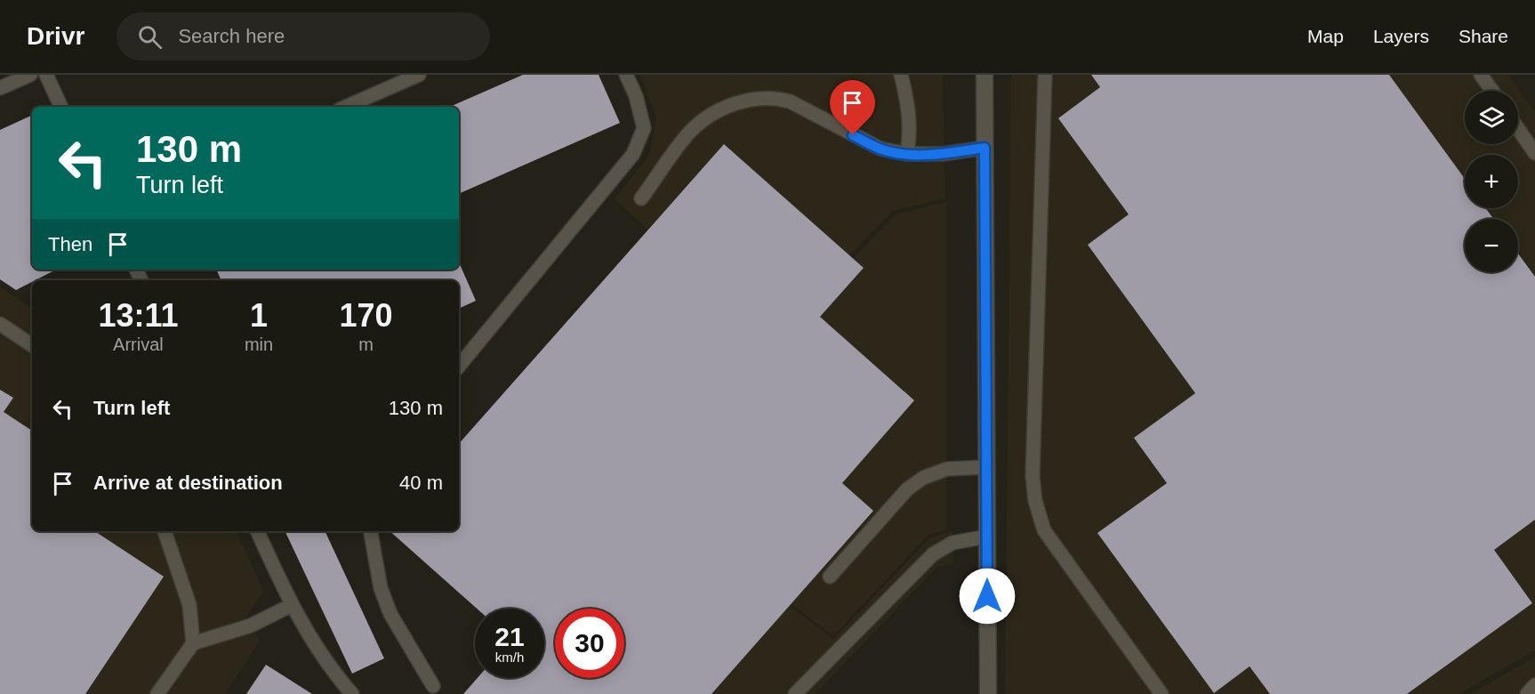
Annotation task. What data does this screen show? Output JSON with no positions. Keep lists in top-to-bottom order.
{
  "page": {
    "header": "Drivr",
    "search": "Search here",
    "nav": ["Map", "Layers", "Share"],
    "map_buttons": ["+", "−"],
    "turn": ["130 m", "Turn left"],
    "then": "Then",
    "eta": [
      "13:11",
      "Arrival",
      "1",
      "min",
      "170",
      "m"
    ],
    "list": [
      {
        "name": "Turn left",
        "value": "130 m"
      },
      {
        "name": "Arrive at destination",
        "value": "40 m"
      }
    ],
    "speed": "21 km/h",
    "limit": "30"
  }
}
